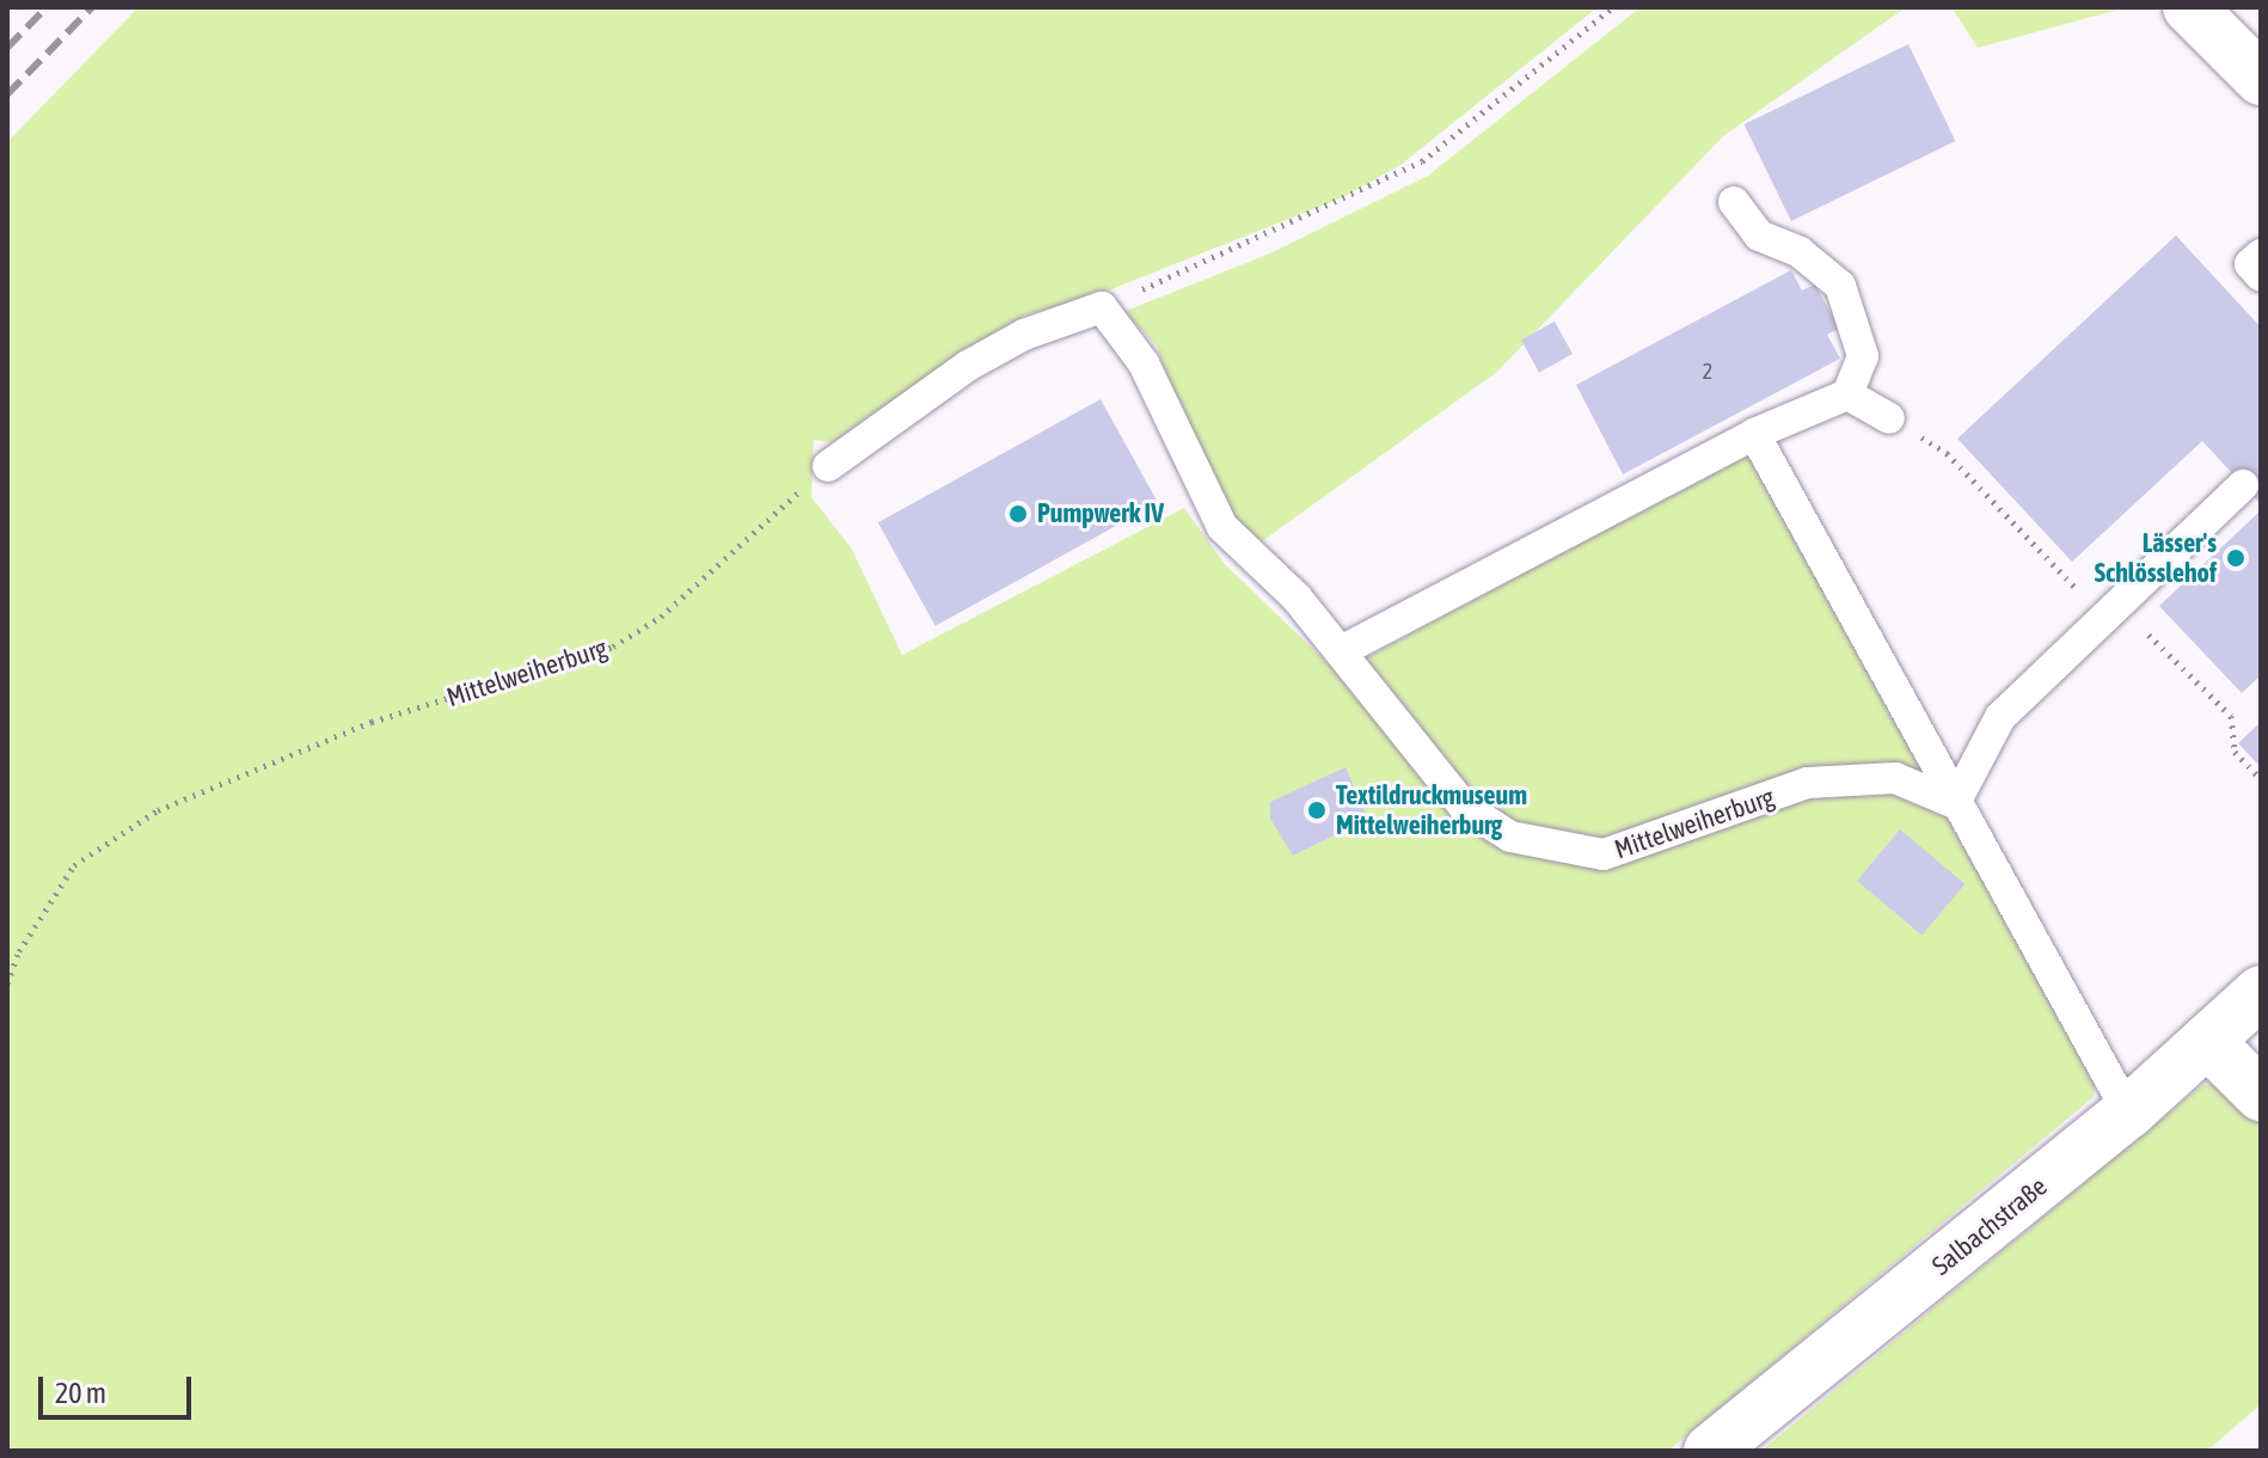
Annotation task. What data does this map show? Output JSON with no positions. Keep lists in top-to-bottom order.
{
  "streets": {
    "street": ["Salbachstraße"],
    "lane": ["Mittelweiherburg"]
  },
  "places": ["Pumpwerk IV", "Lässer's Schlösslehof", "Textildruckmuseum Mittelweiherburg"],
  "house_numbers": ["2"],
  "scale_bar": "20 m"
}
